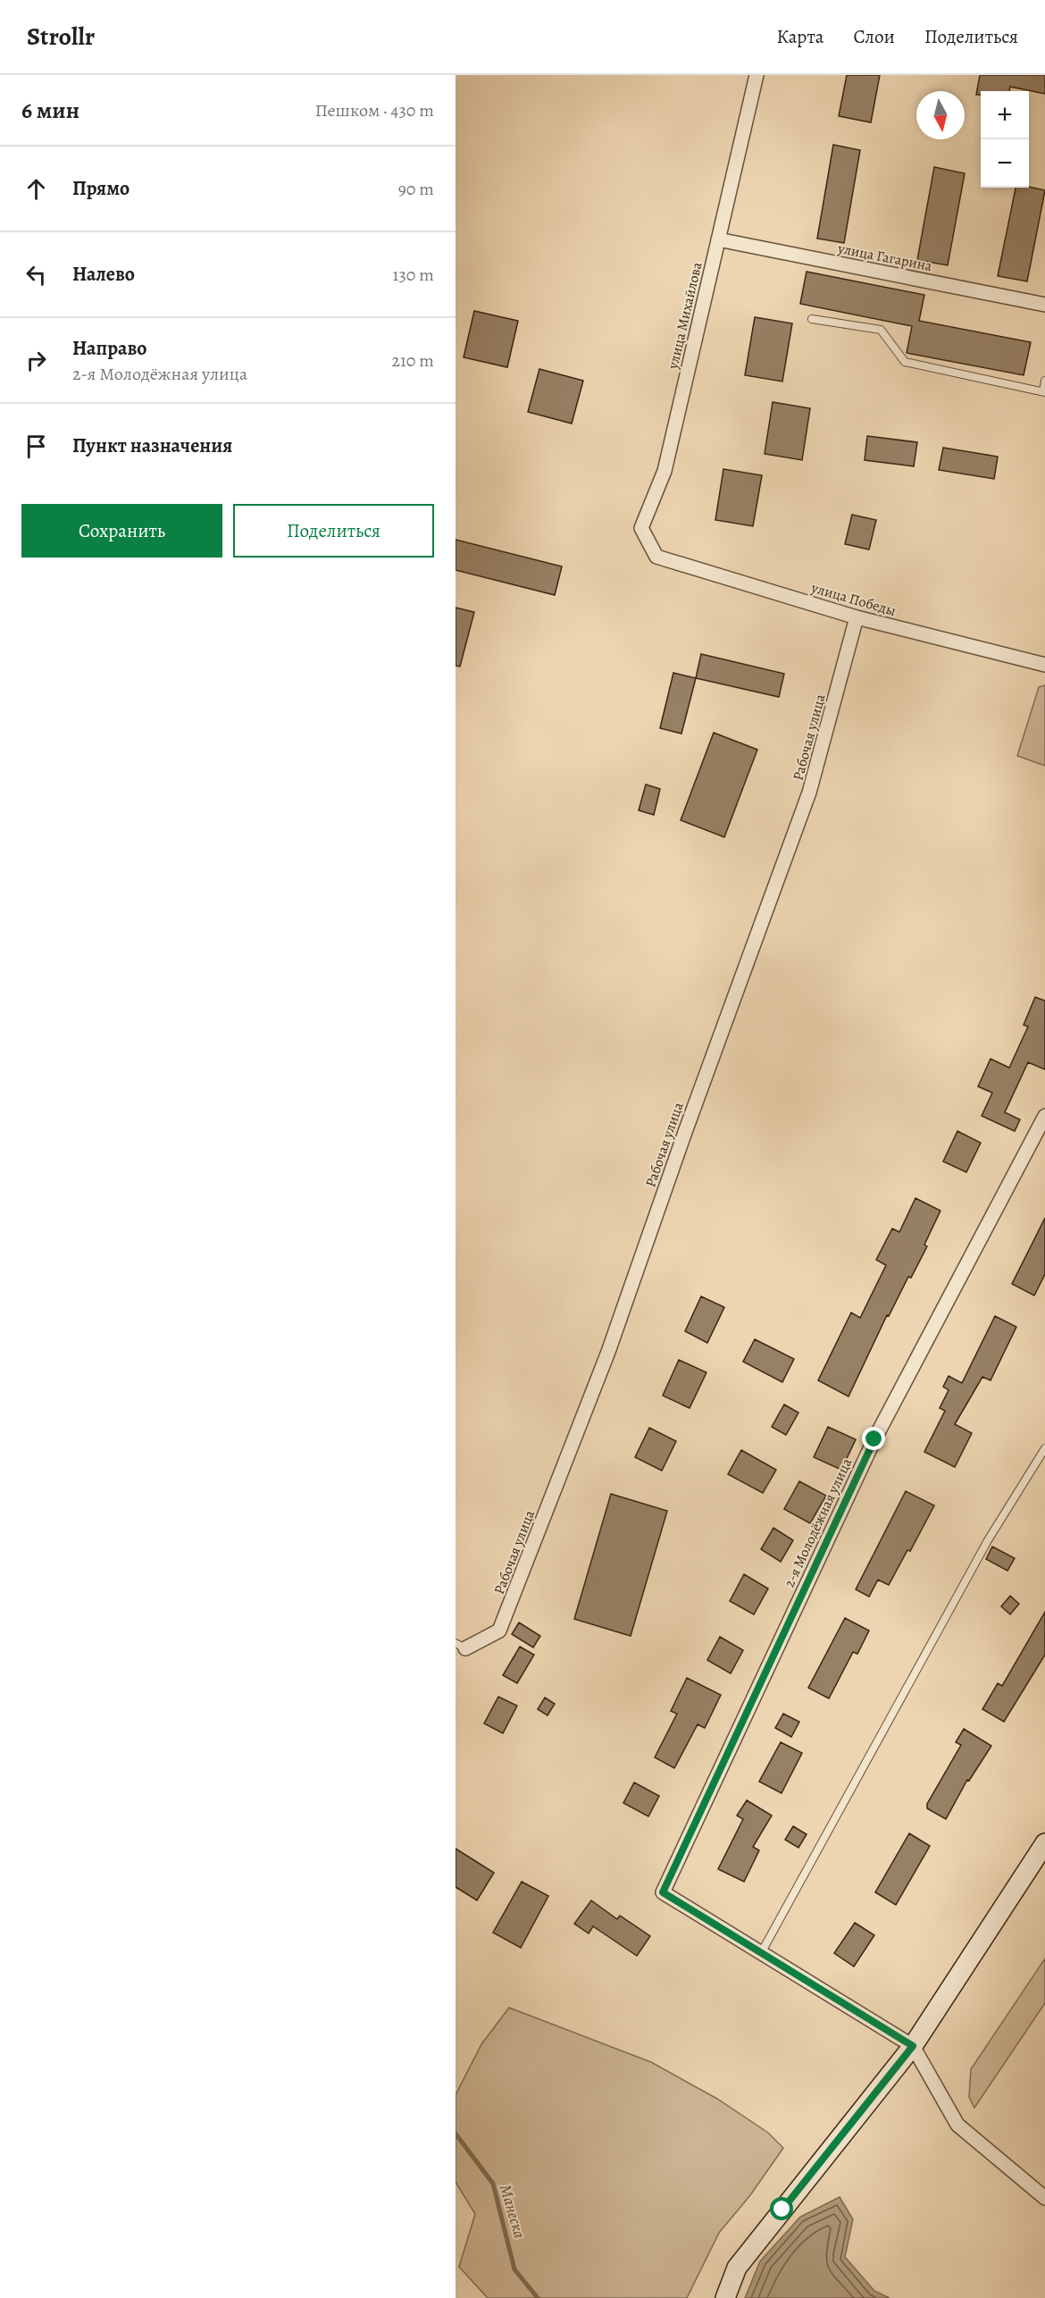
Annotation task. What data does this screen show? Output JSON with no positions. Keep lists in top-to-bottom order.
{
  "streets": {
    "street": [
      "улица Гагарина",
      "улица Михайлова",
      "улица Победы",
      "Рабочая улица",
      "2-я Молодёжная улица"
    ]
  },
  "crossings": [
    ["улица Гагарина", "улица Михайлова"],
    ["улица Михайлова", "улица Победы"],
    ["улица Победы", "Рабочая улица"]
  ],
  "water": ["Манеска"],
  "north": "bottom",
  "page": {
    "header": "Strollr",
    "nav": ["Карта", "Слои", "Поделиться"],
    "heading": ["6 мин", "Пешком · 430 m"],
    "map_buttons": ["+", "−"],
    "list": [
      ["Прямо", "90 m"],
      ["Налево", "130 m"],
      ["Направо", "2-я Молодёжная улица", "210 m"],
      "Пункт назначения"
    ],
    "buttons": ["Сохранить", "Поделиться"]
  }
}
